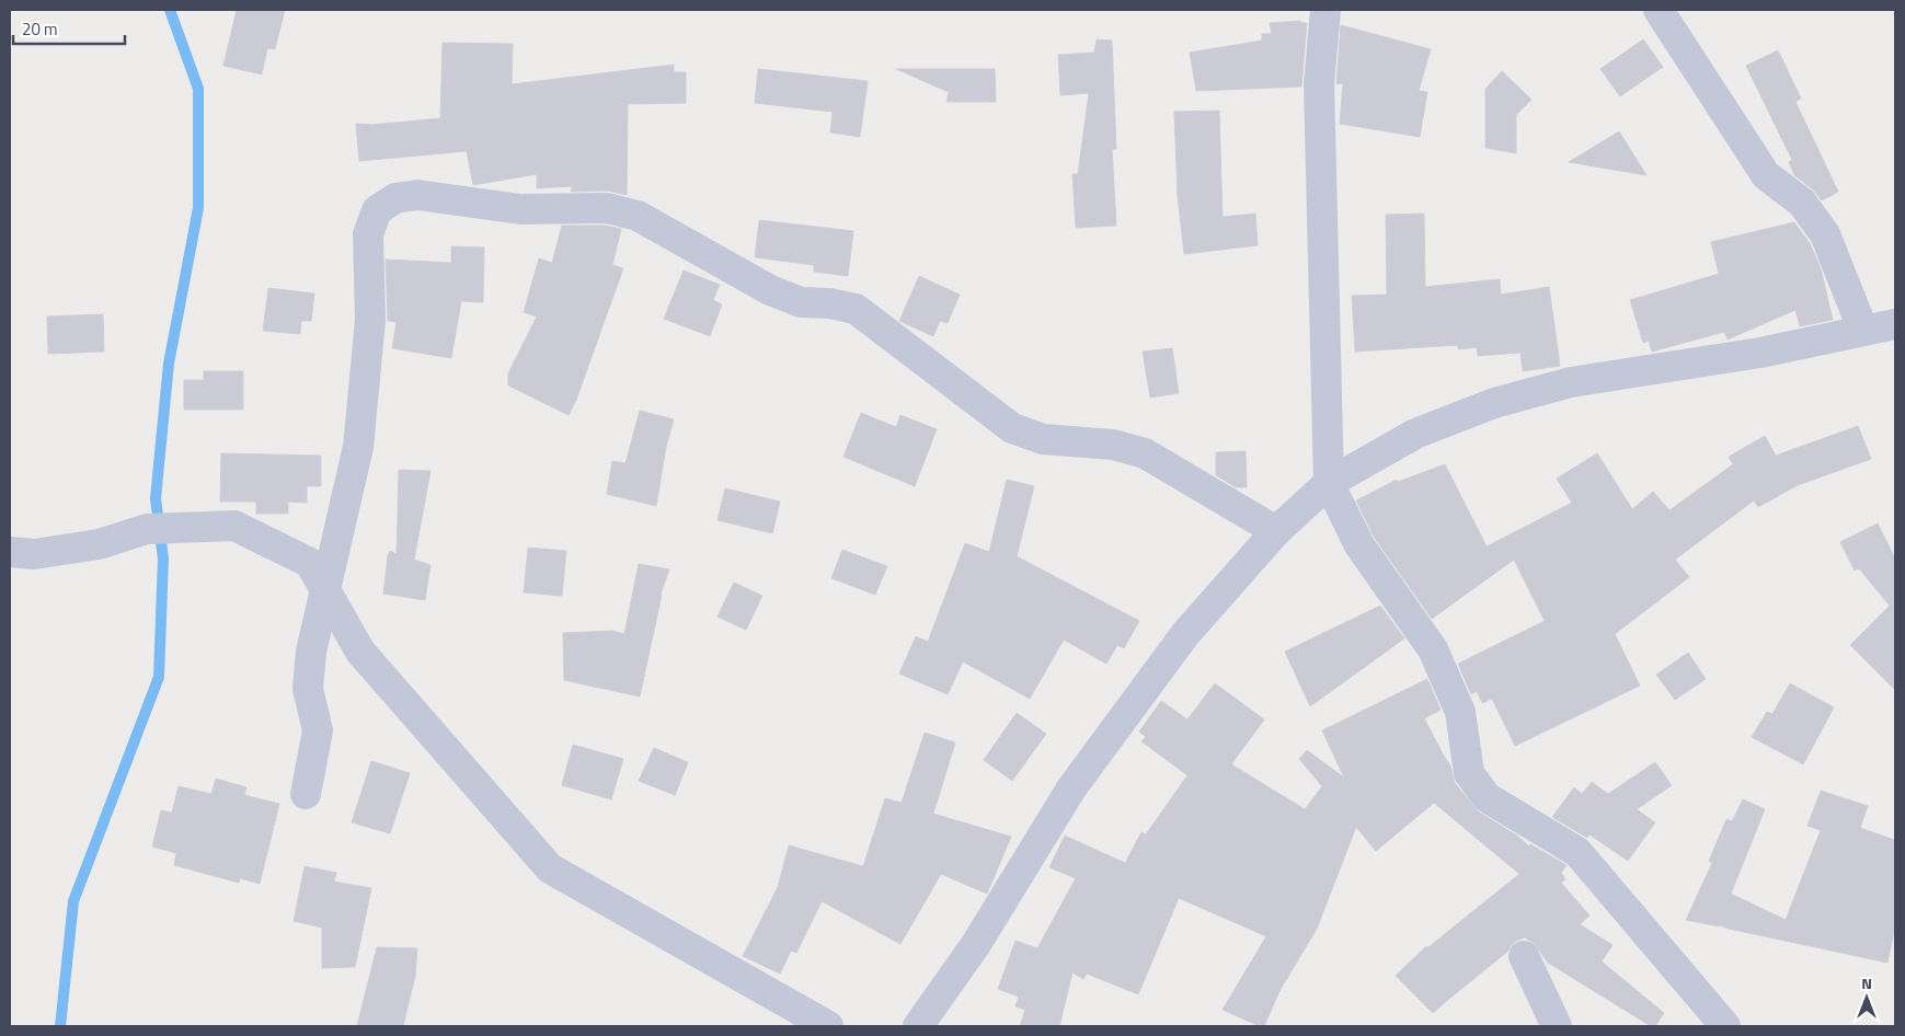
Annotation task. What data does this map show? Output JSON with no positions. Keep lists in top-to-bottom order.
{
  "scale_bar": "20 m",
  "north": "top"
}
